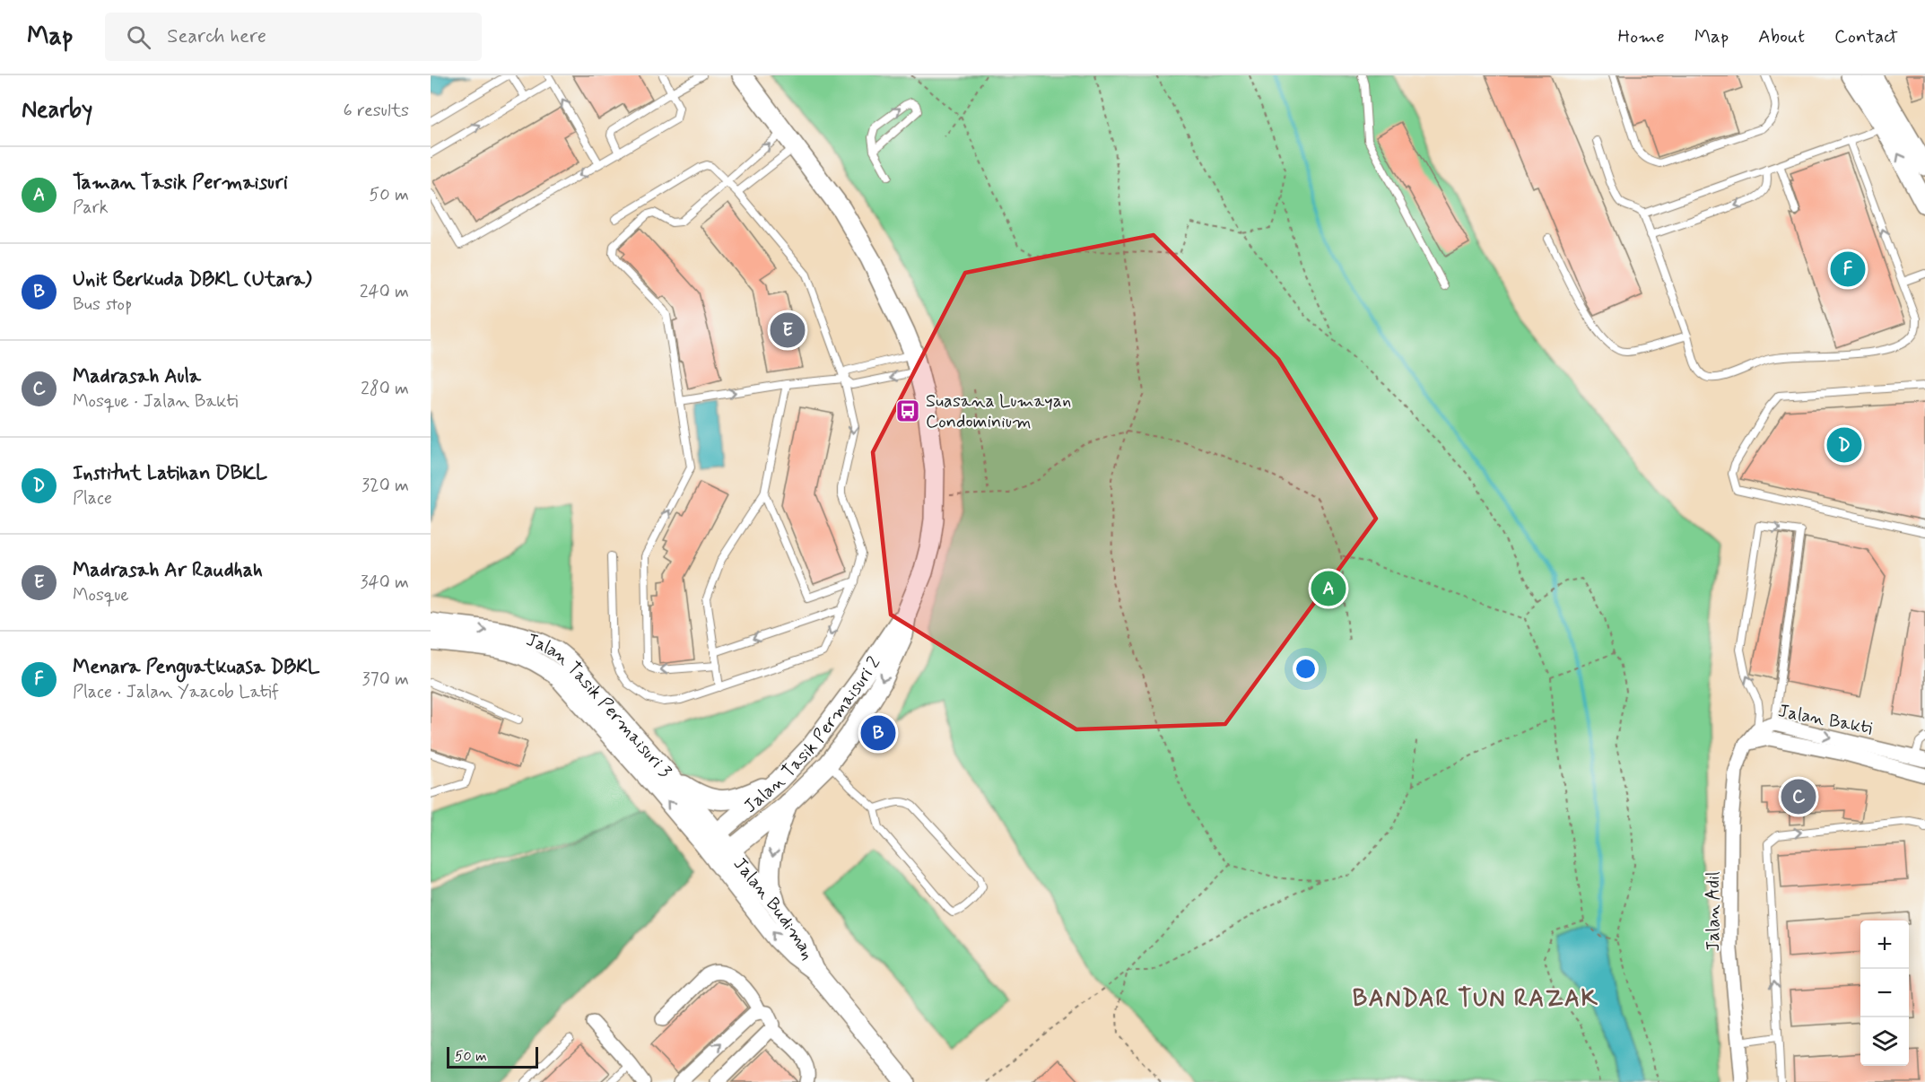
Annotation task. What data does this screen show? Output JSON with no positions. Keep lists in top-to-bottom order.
{
  "streets": {
    "street": [
      "Jalan Tasik Permaisuri 3",
      "Jalan Bakti",
      "Jalan Tasik Permaisuri 2",
      "Jalan Budiman",
      "Jalan Adil"
    ]
  },
  "crossings": [
    ["Jalan Tasik Permaisuri 3", "Jalan Tasik Permaisuri 2"],
    ["Jalan Tasik Permaisuri 3", "Jalan Budiman"],
    ["Jalan Bakti", "Jalan Adil"],
    ["Jalan Tasik Permaisuri 2", "Jalan Budiman"]
  ],
  "districts": ["BANDAR TUN RAZAK"],
  "places": {
    "bus stop": ["Suasana Lumayan Condominium"]
  },
  "scale_bar": "50 m",
  "page": {
    "header": "Map",
    "search": "Search here",
    "nav": [
      "Home",
      "Map",
      "About",
      "Contact"
    ],
    "heading": ["Nearby", "6 results"],
    "list": [
      {
        "mark": "A",
        "name": "Taman Tasik Permaisuri",
        "note": "Park",
        "value": "50 m"
      },
      {
        "mark": "B",
        "name": "Unit Berkuda DBKL (Utara)",
        "note": "Bus stop",
        "value": "240 m"
      },
      {
        "mark": "C",
        "name": "Madrasah Aula",
        "note": "Mosque · Jalan Bakti",
        "value": "280 m"
      },
      {
        "mark": "D",
        "name": "Institut Latihan DBKL",
        "note": "Place",
        "value": "320 m"
      },
      {
        "mark": "E",
        "name": "Madrasah Ar Raudhah",
        "note": "Mosque",
        "value": "340 m"
      },
      {
        "mark": "F",
        "name": "Menara Penguatkuasa DBKL",
        "note": "Place · Jalan Yaacob Latif",
        "value": "370 m"
      }
    ],
    "pins": [
      "F",
      "E",
      "D",
      "A",
      "B",
      "C"
    ],
    "map_buttons": ["+", "−"],
    "scale": "50 m"
  }
}
